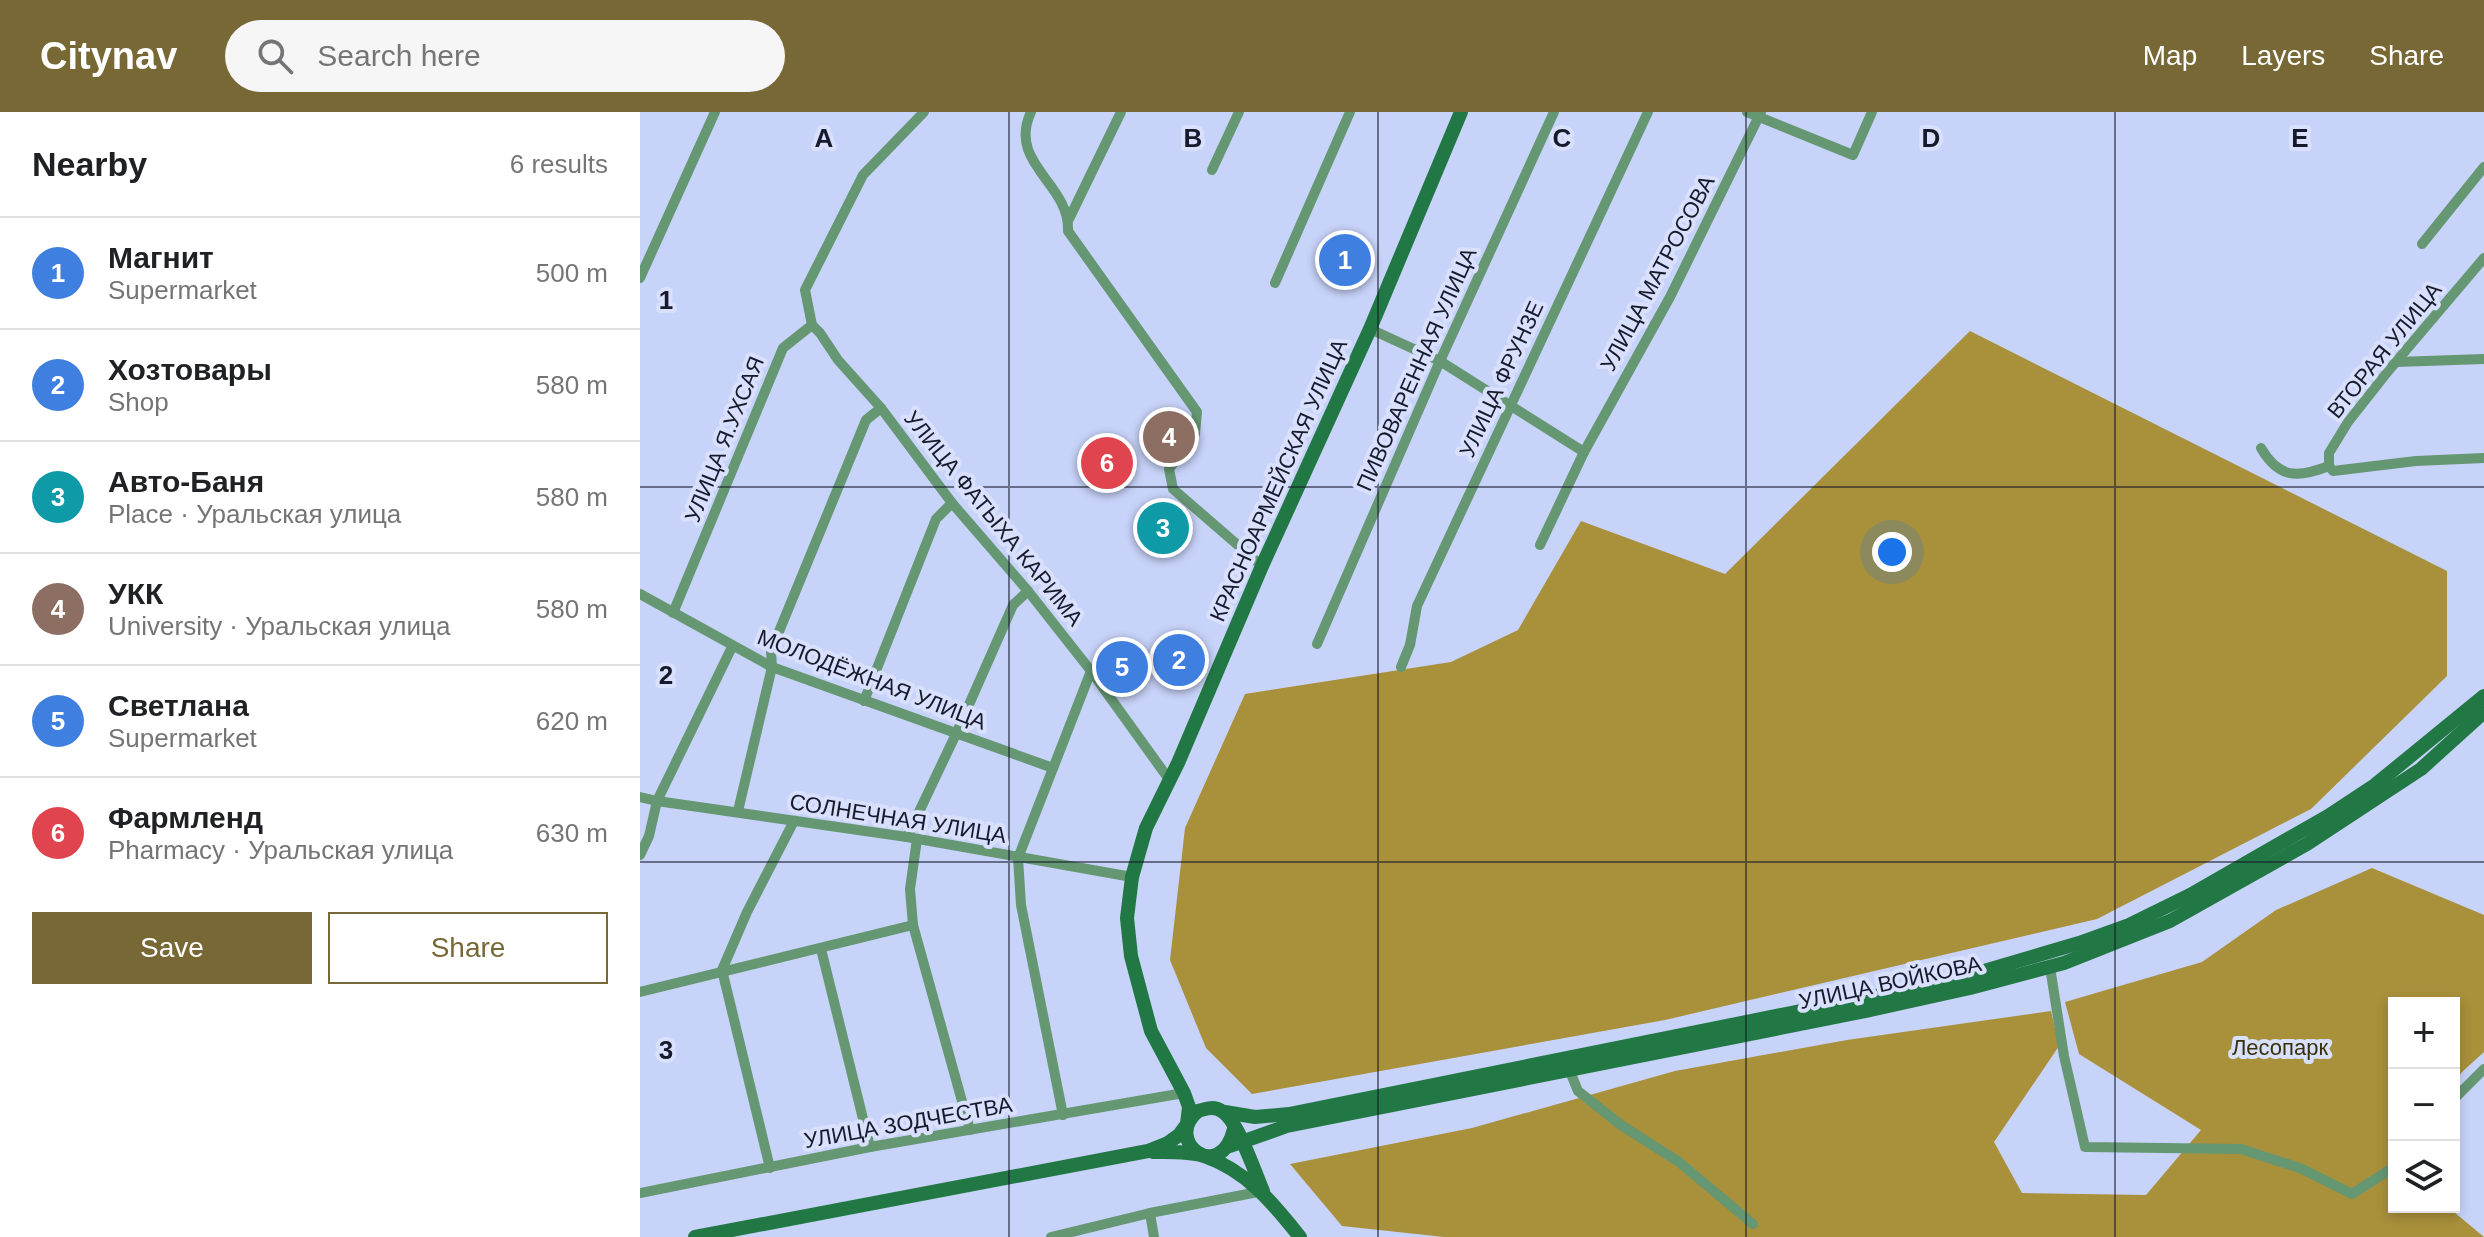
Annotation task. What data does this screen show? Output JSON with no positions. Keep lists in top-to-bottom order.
{
  "streets": {
    "main road": ["КРАСНОАРМЕЙСКАЯ УЛИЦА", "УЛИЦА ВОЙКОВА"],
    "street": [
      "УЛИЦА МАТРОСОВА",
      "ВТОРАЯ УЛИЦА",
      "ПИВОВАРЕННАЯ УЛИЦА",
      "УЛИЦА ФРУНЗЕ",
      "УЛИЦА Я.УХСАЯ",
      "УЛИЦА ФАТЫХА КАРИМА",
      "МОЛОДЁЖНАЯ УЛИЦА",
      "СОЛНЕЧНАЯ УЛИЦА",
      "УЛИЦА ЗОДЧЕСТВА"
    ]
  },
  "crossings": [
    ["УЛИЦА Я.УХСАЯ", "УЛИЦА ФАТЫХА КАРИМА"],
    ["УЛИЦА Я.УХСАЯ", "МОЛОДЁЖНАЯ УЛИЦА"],
    ["КРАСНОАРМЕЙСКАЯ УЛИЦА", "УЛИЦА ФАТЫХА КАРИМА"],
    ["КРАСНОАРМЕЙСКАЯ УЛИЦА", "СОЛНЕЧНАЯ УЛИЦА"],
    ["КРАСНОАРМЕЙСКАЯ УЛИЦА", "УЛИЦА ВОЙКОВА"],
    ["КРАСНОАРМЕЙСКАЯ УЛИЦА", "УЛИЦА ЗОДЧЕСТВА"],
    ["УЛИЦА ВОЙКОВА", "УЛИЦА ЗОДЧЕСТВА"]
  ],
  "parks": ["Лесопарк"],
  "page": {
    "header": "Citynav",
    "search": "Search here",
    "nav": ["Map", "Layers", "Share"],
    "heading": ["Nearby", "6 results"],
    "list": [
      {
        "mark": "1",
        "name": "Магнит",
        "note": "Supermarket",
        "value": "500 m"
      },
      {
        "mark": "2",
        "name": "Хозтовары",
        "note": "Shop",
        "value": "580 m"
      },
      {
        "mark": "3",
        "name": "Авто-Баня",
        "note": "Place · Уральская улица",
        "value": "580 m"
      },
      {
        "mark": "4",
        "name": "УКК",
        "note": "University · Уральская улица",
        "value": "580 m"
      },
      {
        "mark": "5",
        "name": "Светлана",
        "note": "Supermarket",
        "value": "620 m"
      },
      {
        "mark": "6",
        "name": "Фармленд",
        "note": "Pharmacy · Уральская улица",
        "value": "630 m"
      }
    ],
    "pins": [
      "1",
      "4",
      "6",
      "3",
      "2",
      "5"
    ],
    "buttons": ["Save", "Share"],
    "map_buttons": ["+", "−"]
  },
  "grid": {
    "columns": [
      "A",
      "B",
      "C",
      "D",
      "E"
    ],
    "rows": ["1", "2", "3"]
  }
}
